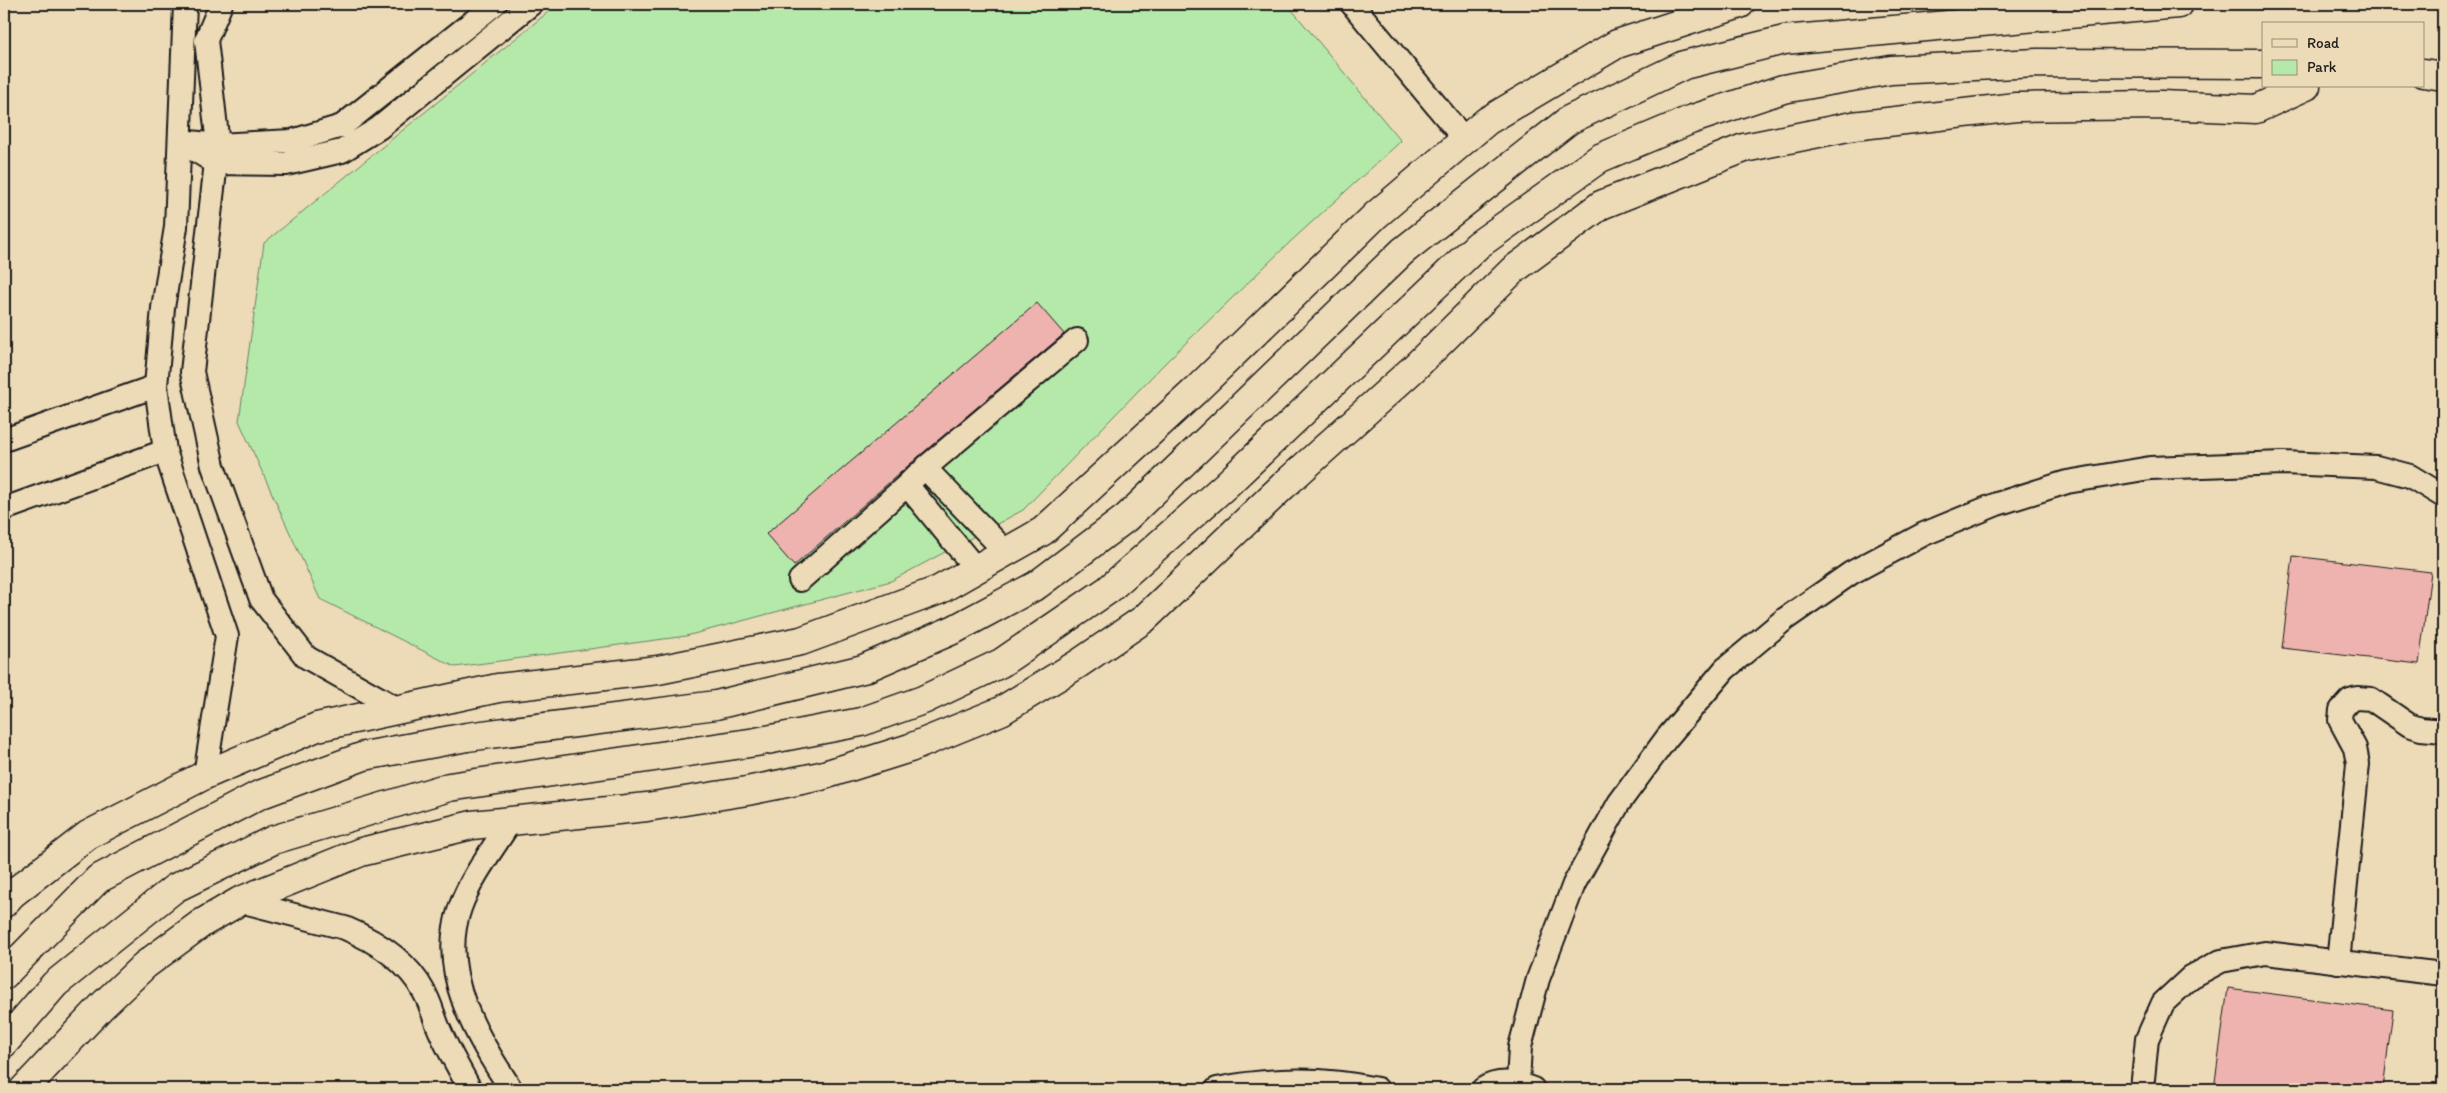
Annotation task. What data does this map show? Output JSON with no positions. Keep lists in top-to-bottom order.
{
  "legend": ["Road", "Park"]
}
